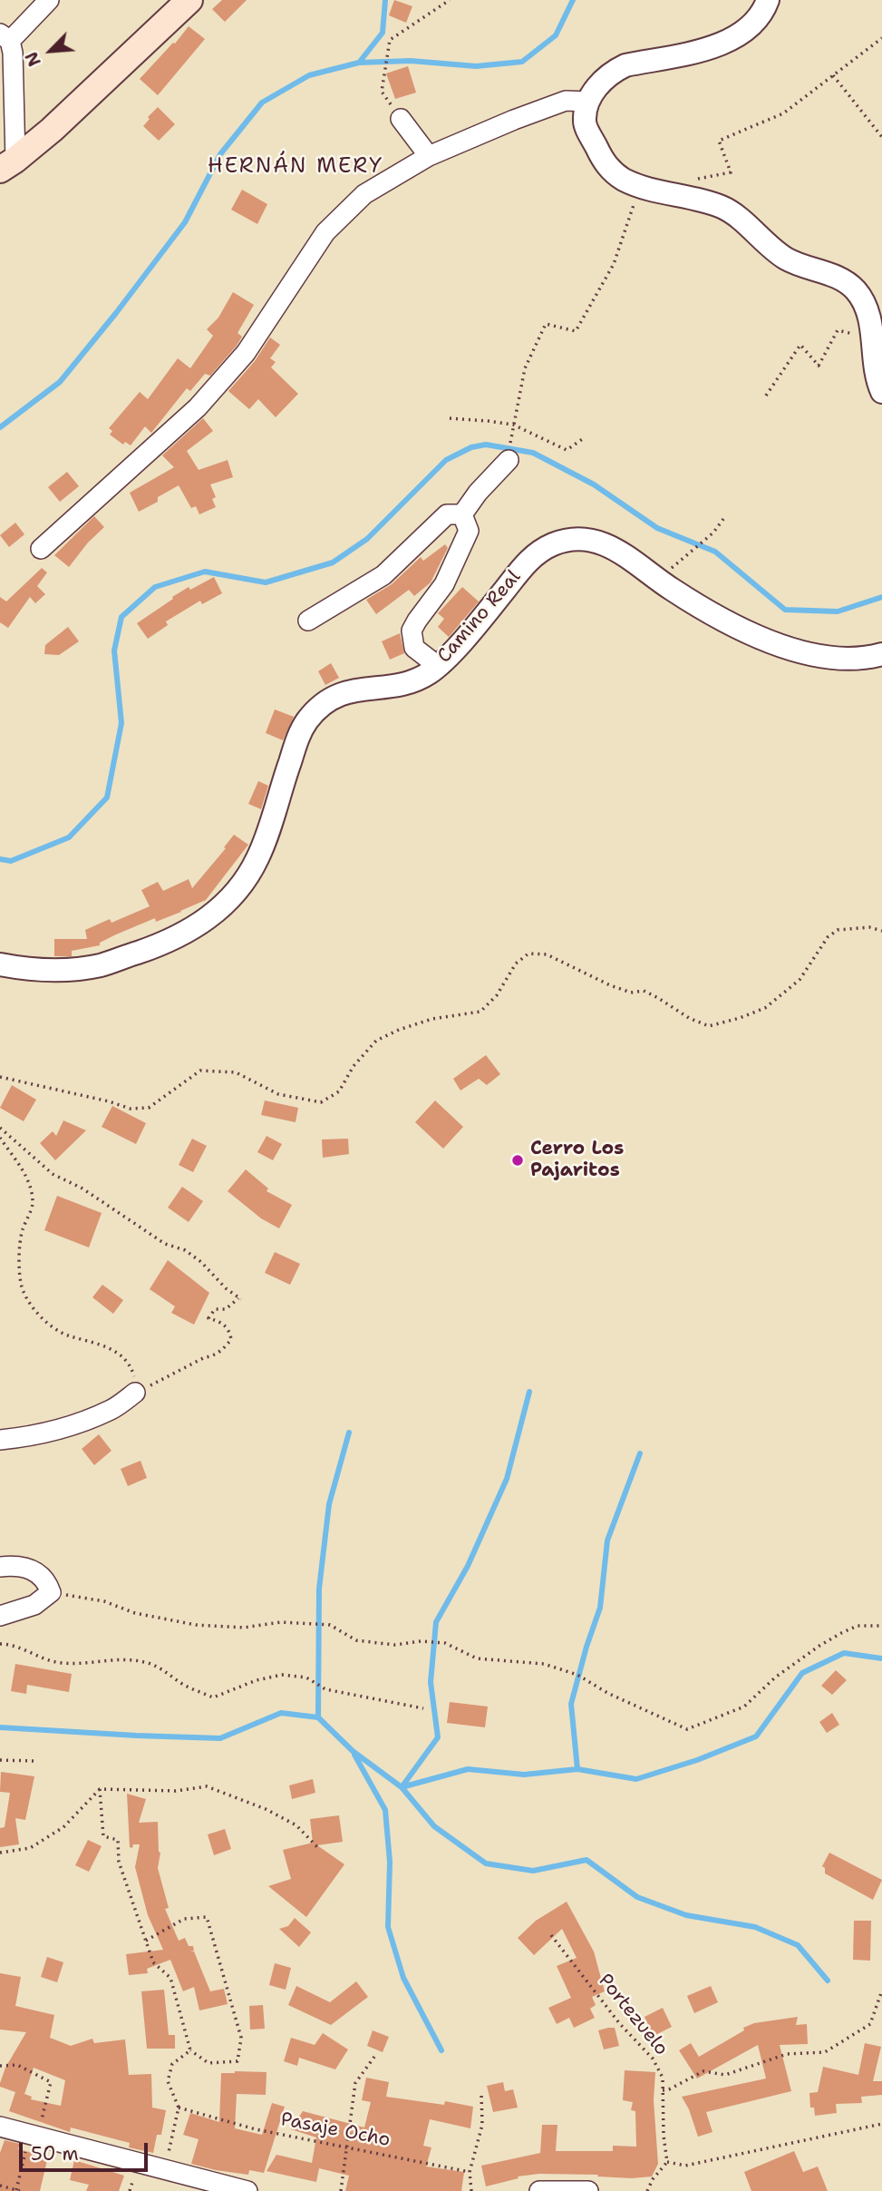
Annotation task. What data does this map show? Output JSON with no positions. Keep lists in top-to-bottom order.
{
  "streets": {
    "street": ["Camino Real"],
    "path": ["Portezuelo", "Pasaje Ocho"]
  },
  "districts": ["HERNÁN MERY"],
  "places": ["Cerro Los Pajaritos"],
  "scale_bar": "50 m",
  "north": "bottom left"
}
